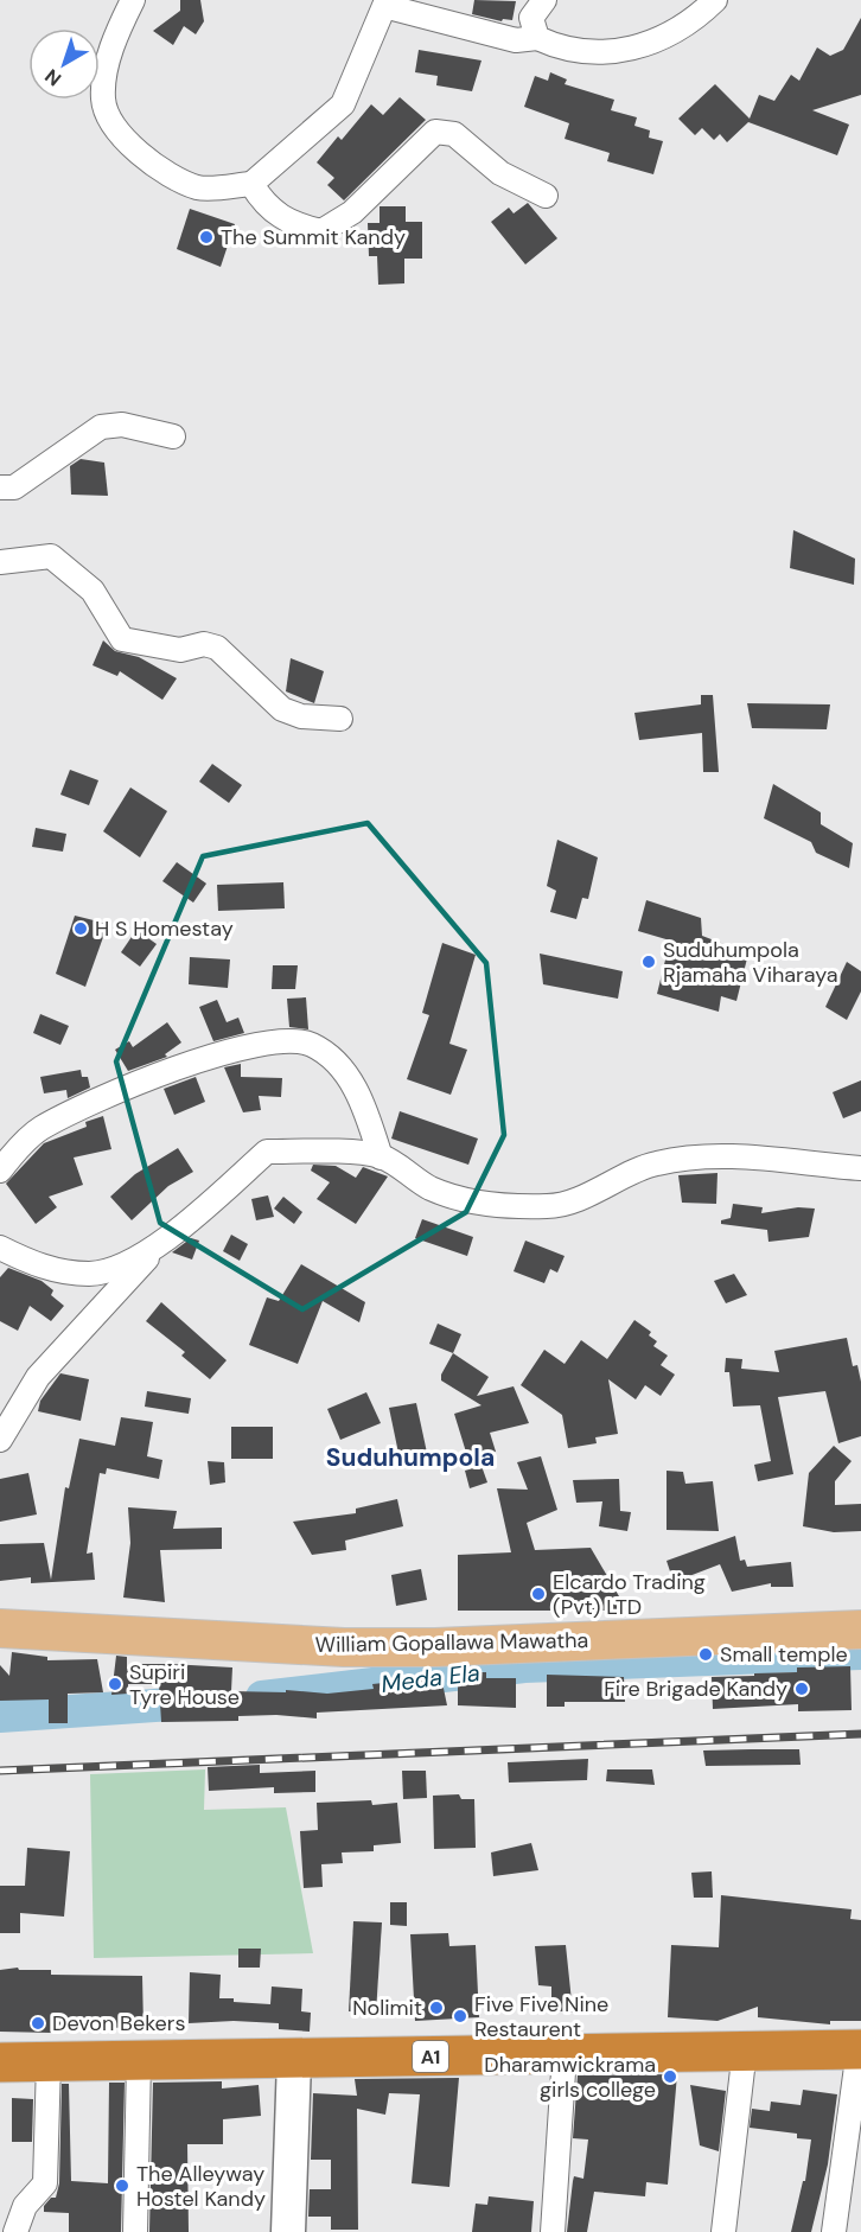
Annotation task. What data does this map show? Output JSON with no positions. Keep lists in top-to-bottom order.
{
  "streets": {
    "highway": ["A1"],
    "main road": ["William Gopallawa Mawatha"]
  },
  "districts": ["Suduhumpola"],
  "water": ["Meda Ela"],
  "places": [
    "The Summit Kandy",
    "H S Homestay",
    "Suduhumpola Rjamaha Viharaya",
    "Elcardo Trading (Pvt) LTD",
    "Small temple",
    "Supiri Tyre House",
    "Fire Brigade Kandy",
    "Nolimit",
    "Five Five Nine Restaurent",
    "Devon Bekers",
    "Dharamwickrama girls college",
    "The Alleyway Hostel Kandy"
  ],
  "north": "bottom left"
}
